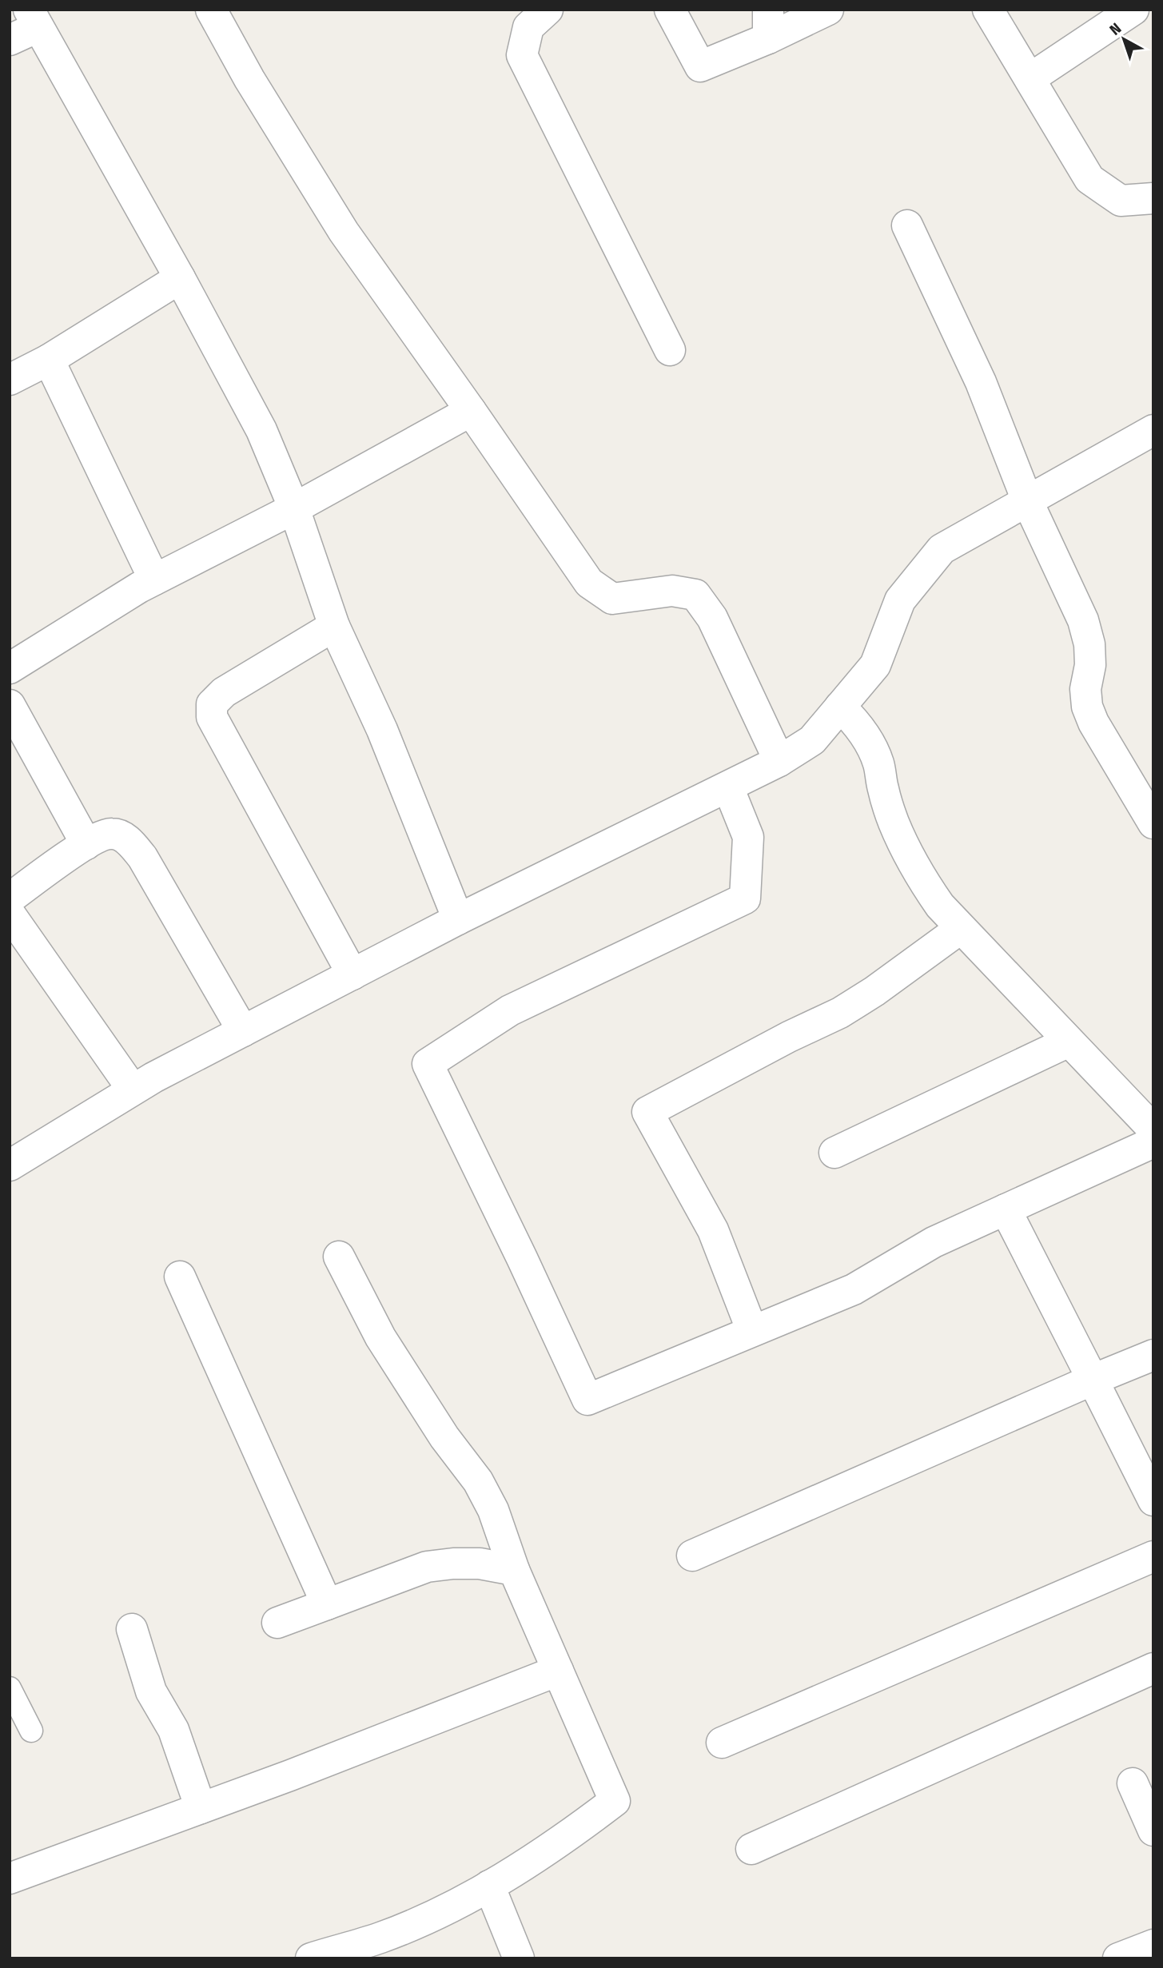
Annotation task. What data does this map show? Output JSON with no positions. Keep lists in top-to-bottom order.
{
  "north": "top left"
}
